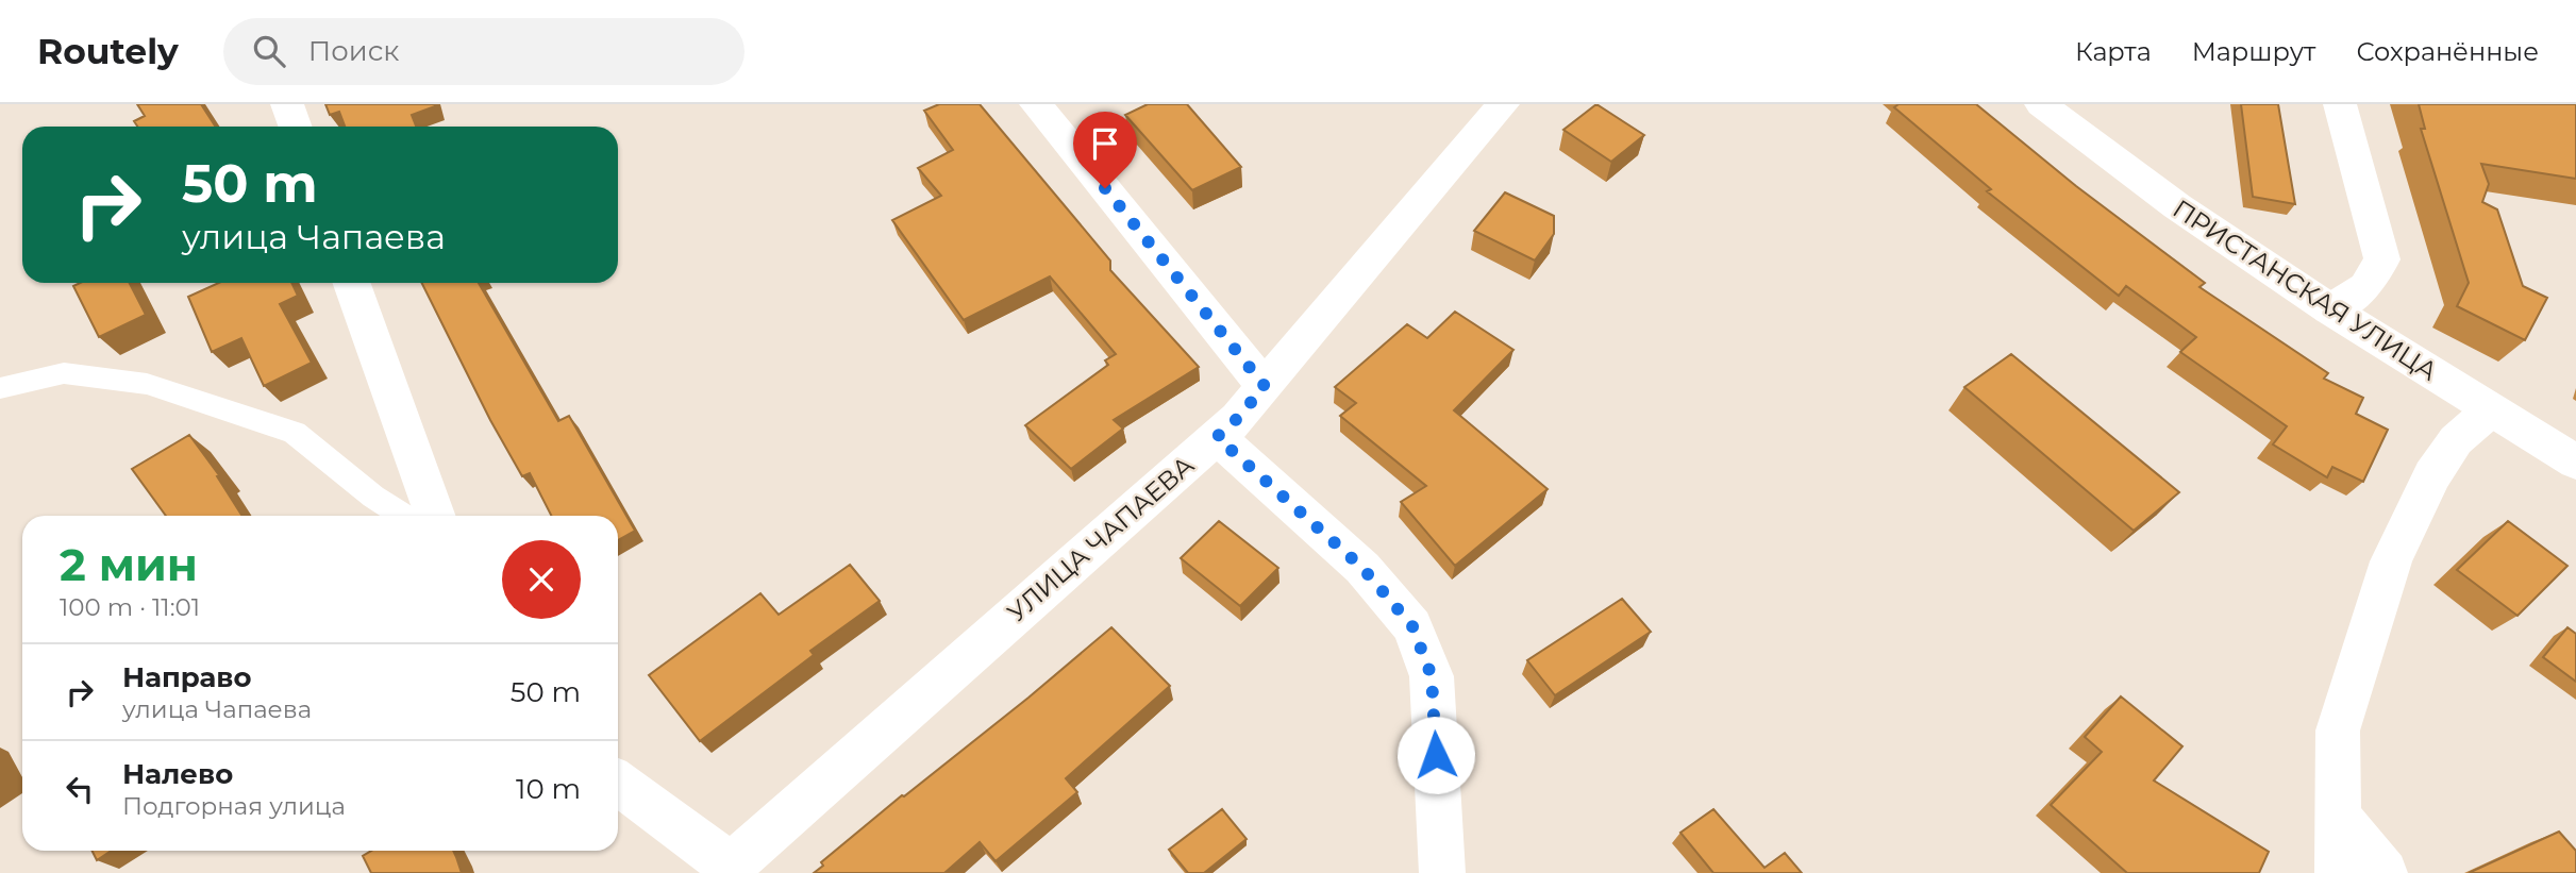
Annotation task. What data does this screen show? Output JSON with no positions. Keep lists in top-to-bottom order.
{
  "streets": {
    "street": ["ПРИСТАНСКАЯ УЛИЦА", "УЛИЦА ЧАПАЕВА"]
  },
  "page": {
    "header": "Routely",
    "search": "Поиск",
    "nav": ["Карта", "Маршрут", "Сохранённые"],
    "turn": ["50 m", "улица Чапаева"],
    "heading": ["2 мин", "100 m · 11:01"],
    "list": [
      {
        "name": "Направо",
        "note": "улица Чапаева",
        "value": "50 m"
      },
      {
        "name": "Налево",
        "note": "Подгорная улица",
        "value": "10 m"
      }
    ]
  }
}
